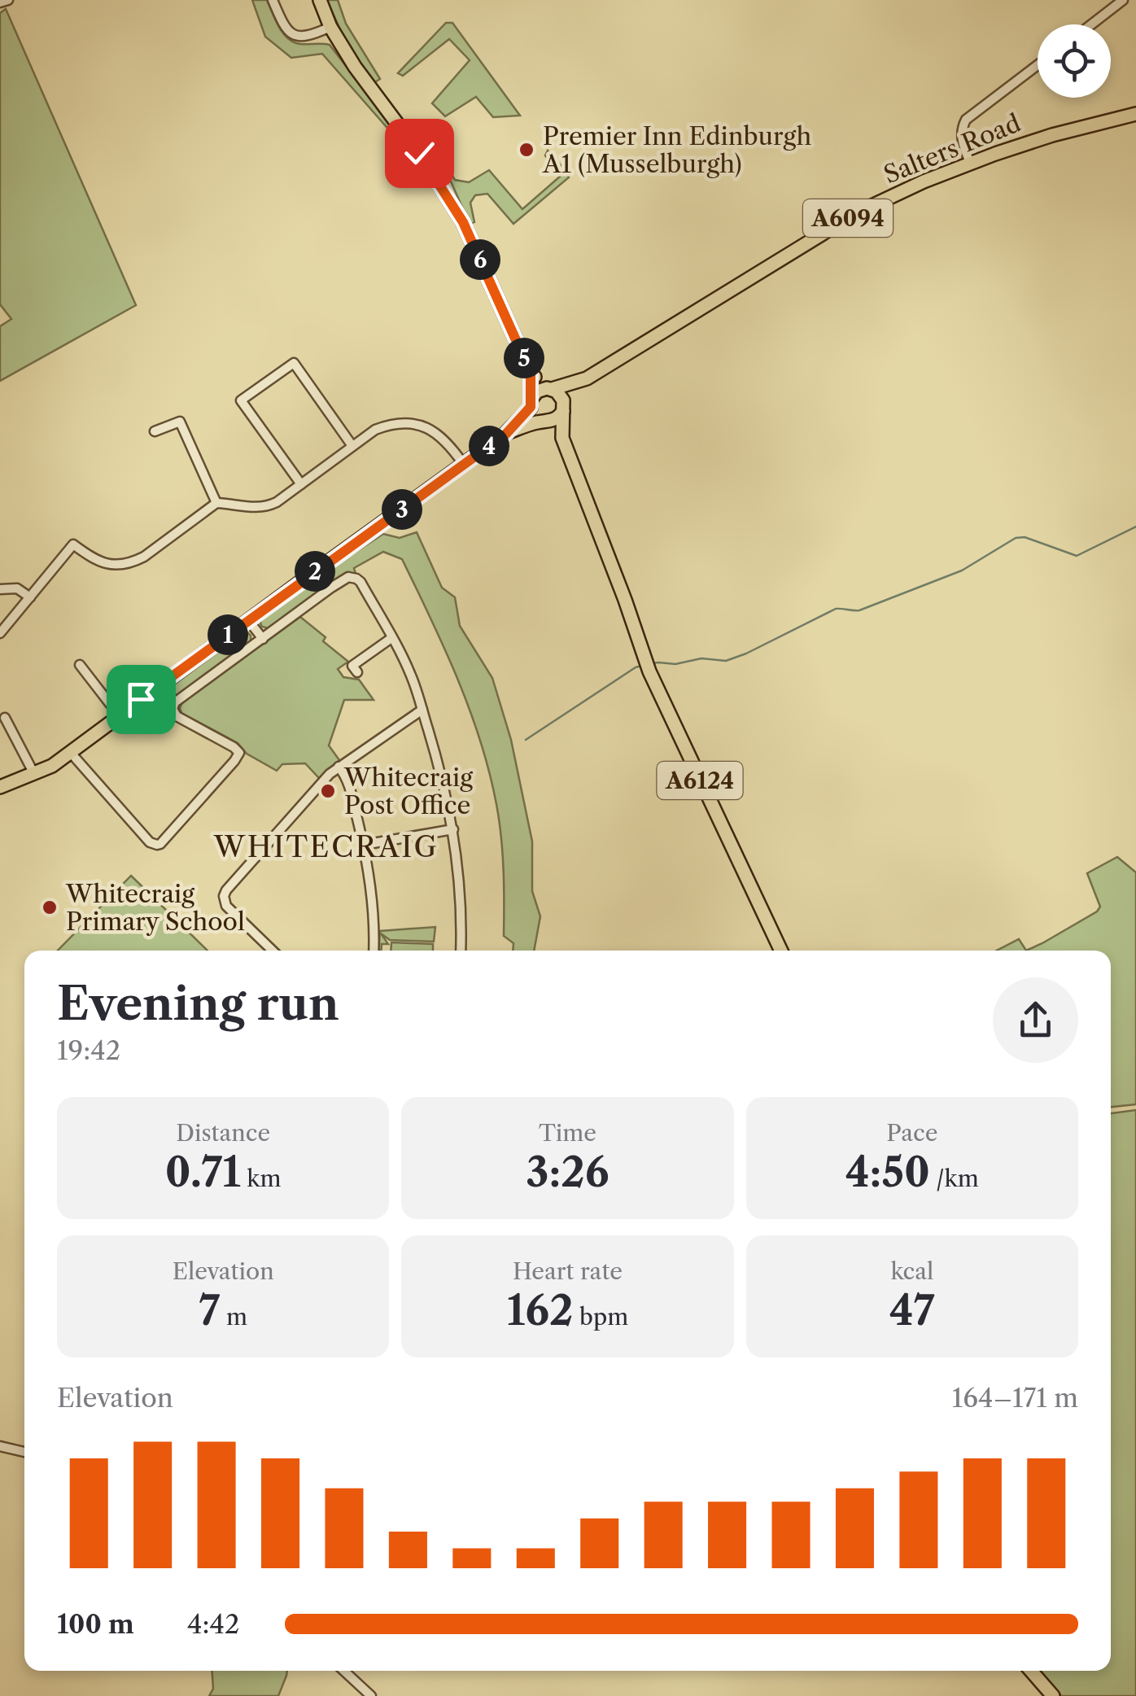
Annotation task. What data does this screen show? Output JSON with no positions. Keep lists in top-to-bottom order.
{
  "streets": {
    "main road": ["Salters Road", "A6094", "A6124"]
  },
  "crossings": [
    ["Salters Road", "A6124"]
  ],
  "districts": ["WHITECRAIG"],
  "places": ["Premier Inn Edinburgh A1 (Musselburgh)", "Whitecraig Post Office", "Whitecraig Primary School"],
  "page": {
    "pins": [
      "6",
      "5",
      "4",
      "3",
      "2",
      "1"
    ],
    "heading": ["Evening run", "19:42"],
    "stats": [
      ["Distance", "0.71 km"],
      ["Time", "3:26"],
      ["Pace", "4:50 /km"],
      ["Elevation", "7 m"],
      ["Heart rate", "162 bpm"],
      ["kcal", "47"]
    ],
    "chart": ["Elevation", "164–171 m"],
    "list": [
      {
        "name": "100 m",
        "note": "4:42"
      }
    ]
  }
}
